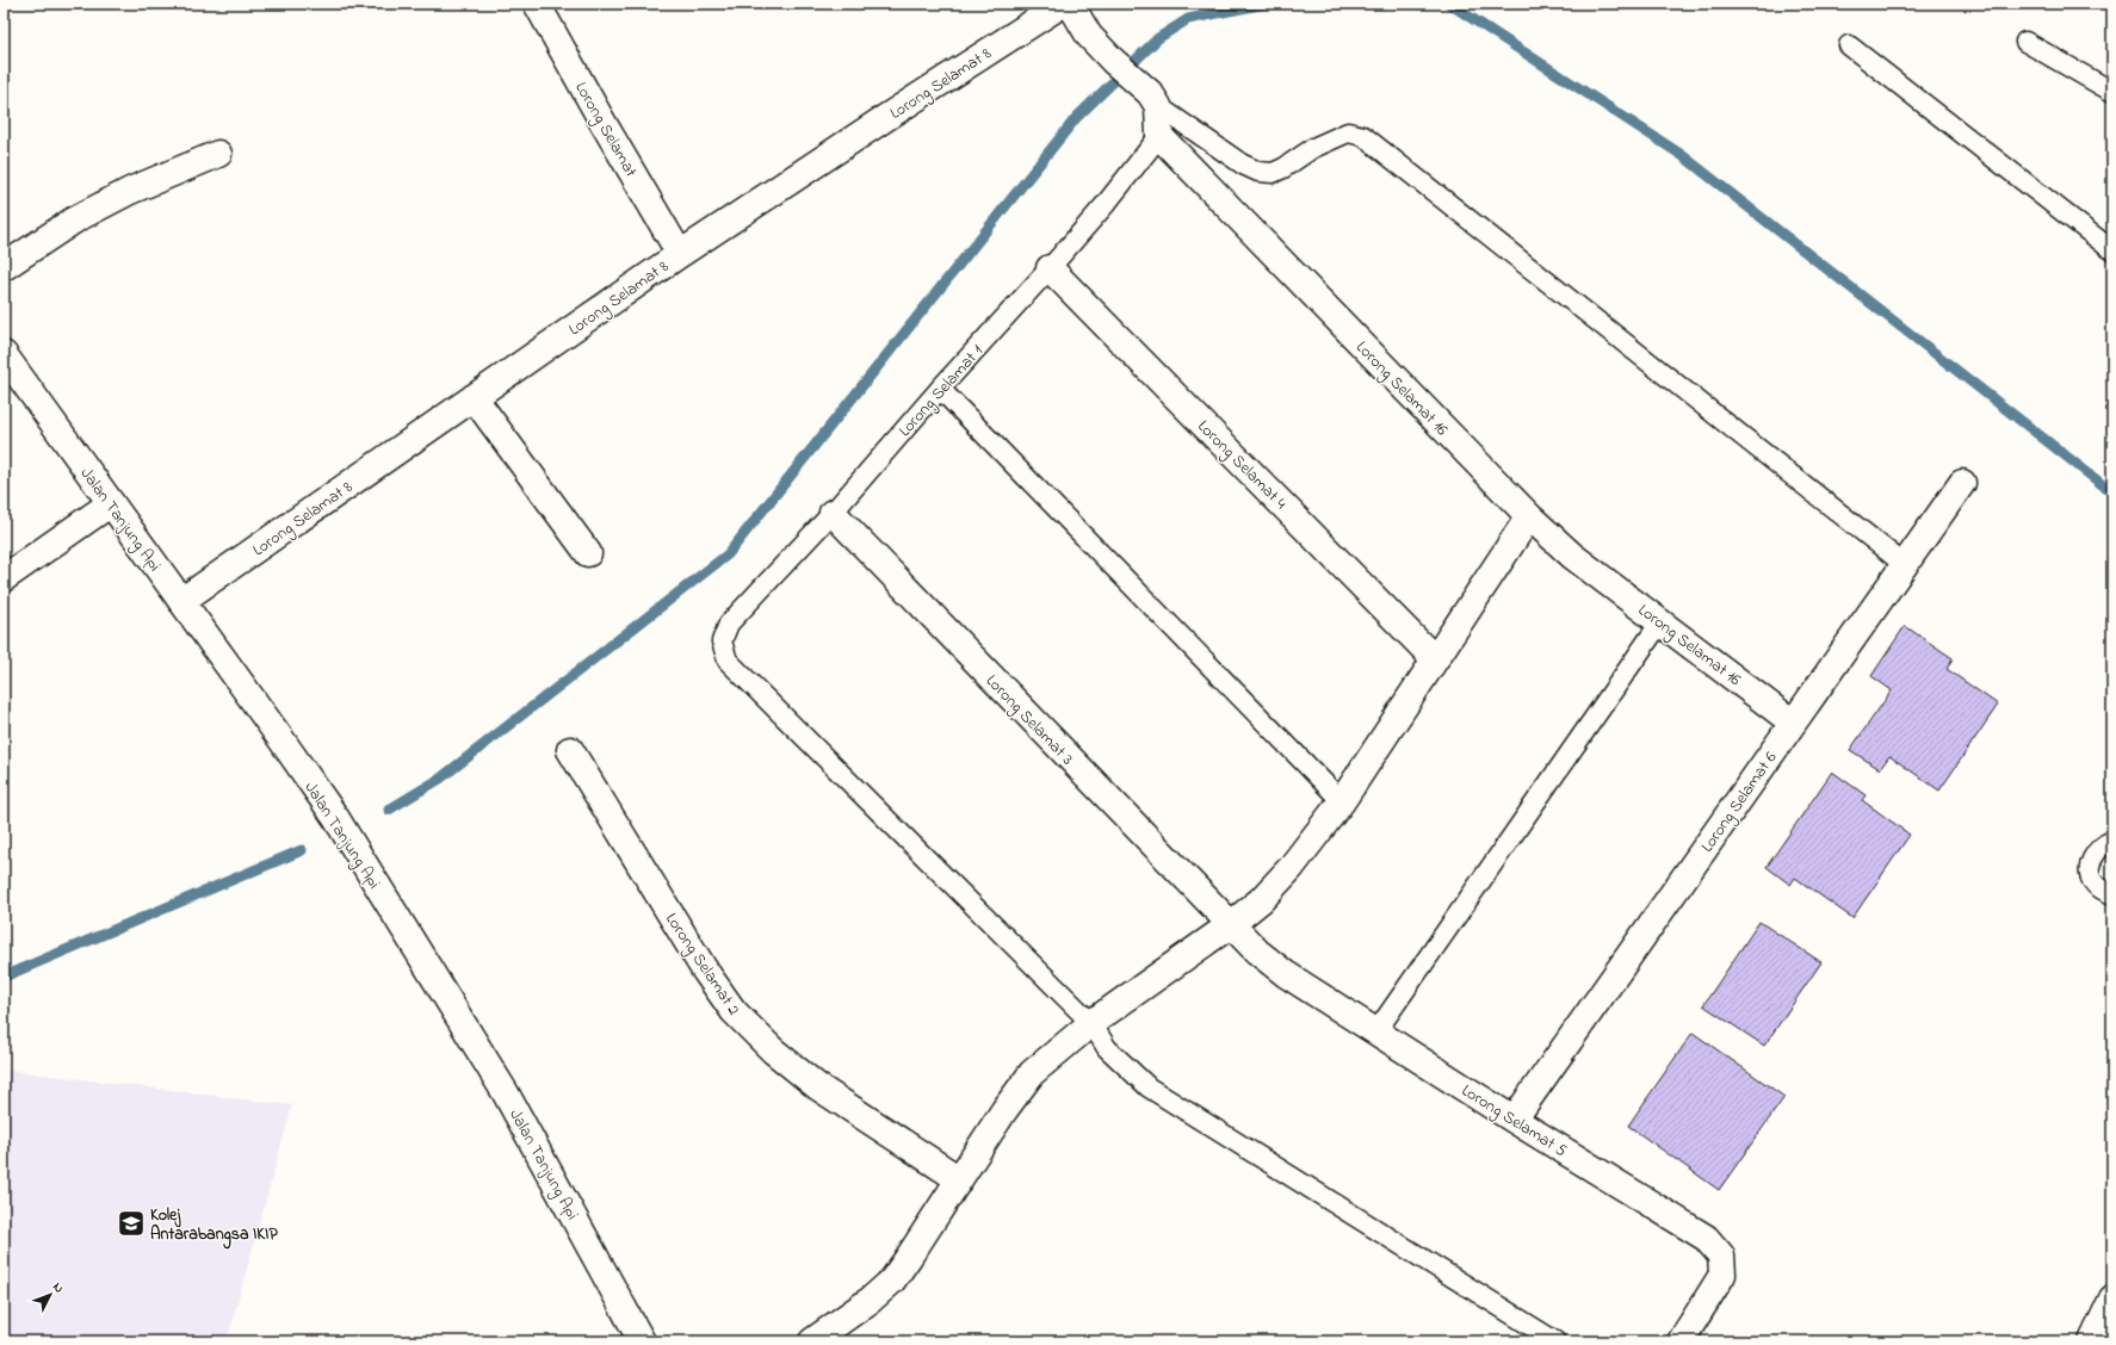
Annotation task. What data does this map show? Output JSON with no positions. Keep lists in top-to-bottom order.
{
  "streets": {
    "street": [
      "Lorong Selamat 8",
      "Lorong Selamat",
      "Lorong Selamat 16",
      "Lorong Selamat 4",
      "Jalan Tanjung Api",
      "Lorong Selamat 3",
      "Lorong Selamat 6",
      "Lorong Selamat 2",
      "Lorong Selamat 5"
    ],
    "lane": ["Lorong Selamat 1"]
  },
  "crossings": [
    ["Lorong Selamat 8", "Lorong Selamat"],
    ["Lorong Selamat 8", "Jalan Tanjung Api"],
    ["Lorong Selamat 16", "Lorong Selamat 1"],
    ["Lorong Selamat 16", "Lorong Selamat 6"],
    ["Lorong Selamat 1", "Lorong Selamat 4"],
    ["Lorong Selamat 1", "Lorong Selamat 3"],
    ["Lorong Selamat 3", "Lorong Selamat 5"],
    ["Lorong Selamat 6", "Lorong Selamat 5"]
  ],
  "places": {
    "school or university": ["Kolej Antarabangsa IKIP"]
  },
  "north": "top right"
}
